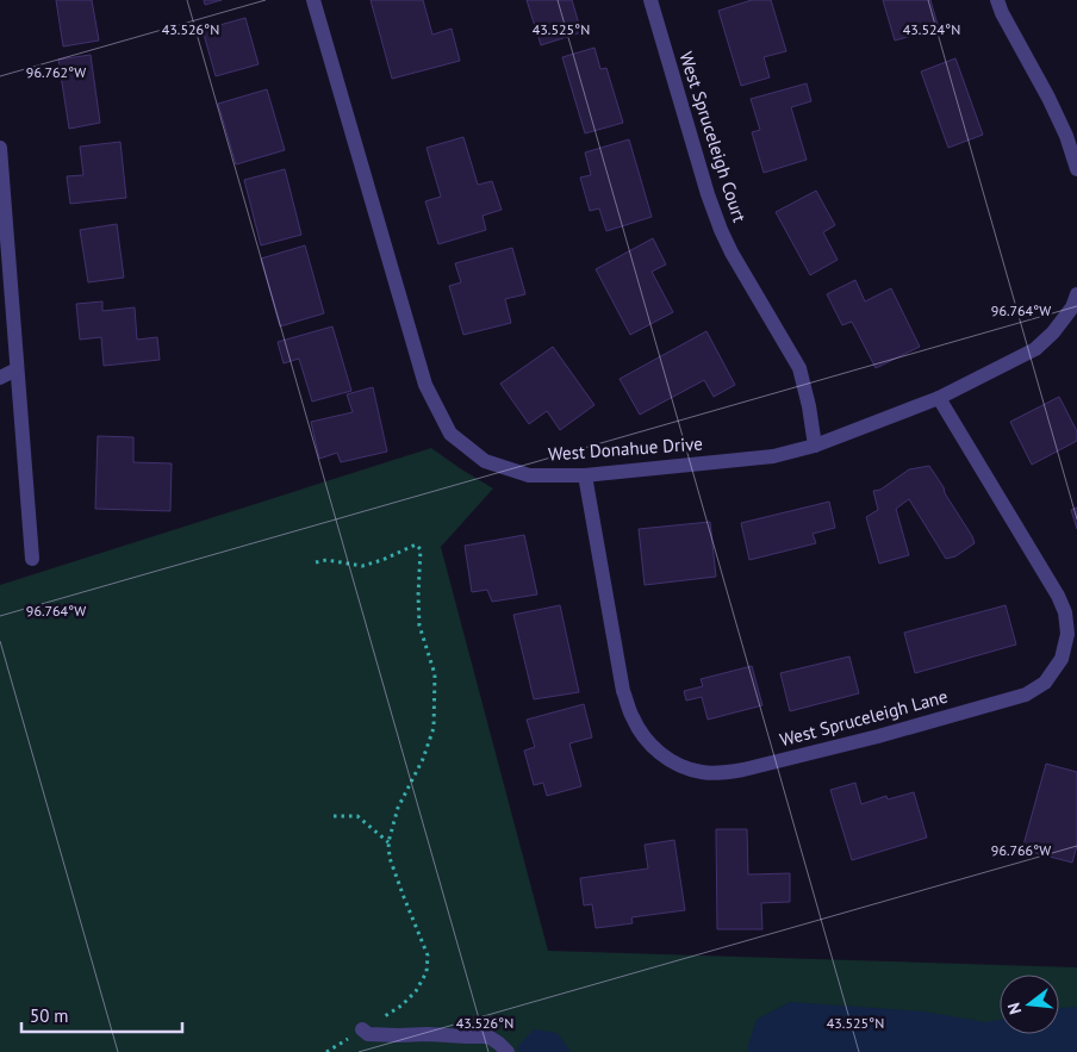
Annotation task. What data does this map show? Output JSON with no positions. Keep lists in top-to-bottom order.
{
  "streets": {
    "street": ["West Spruceleigh Court", "West Donahue Drive", "West Spruceleigh Lane"]
  },
  "crossings": [
    ["West Spruceleigh Court", "West Donahue Drive"],
    ["West Donahue Drive", "West Spruceleigh Lane"]
  ],
  "scale_bar": "50 m",
  "north": "left",
  "coordinates": [
    "43.526°N",
    "43.525°N",
    "43.524°N",
    "96.762°W",
    "96.764°W",
    "96.766°W"
  ]
}
